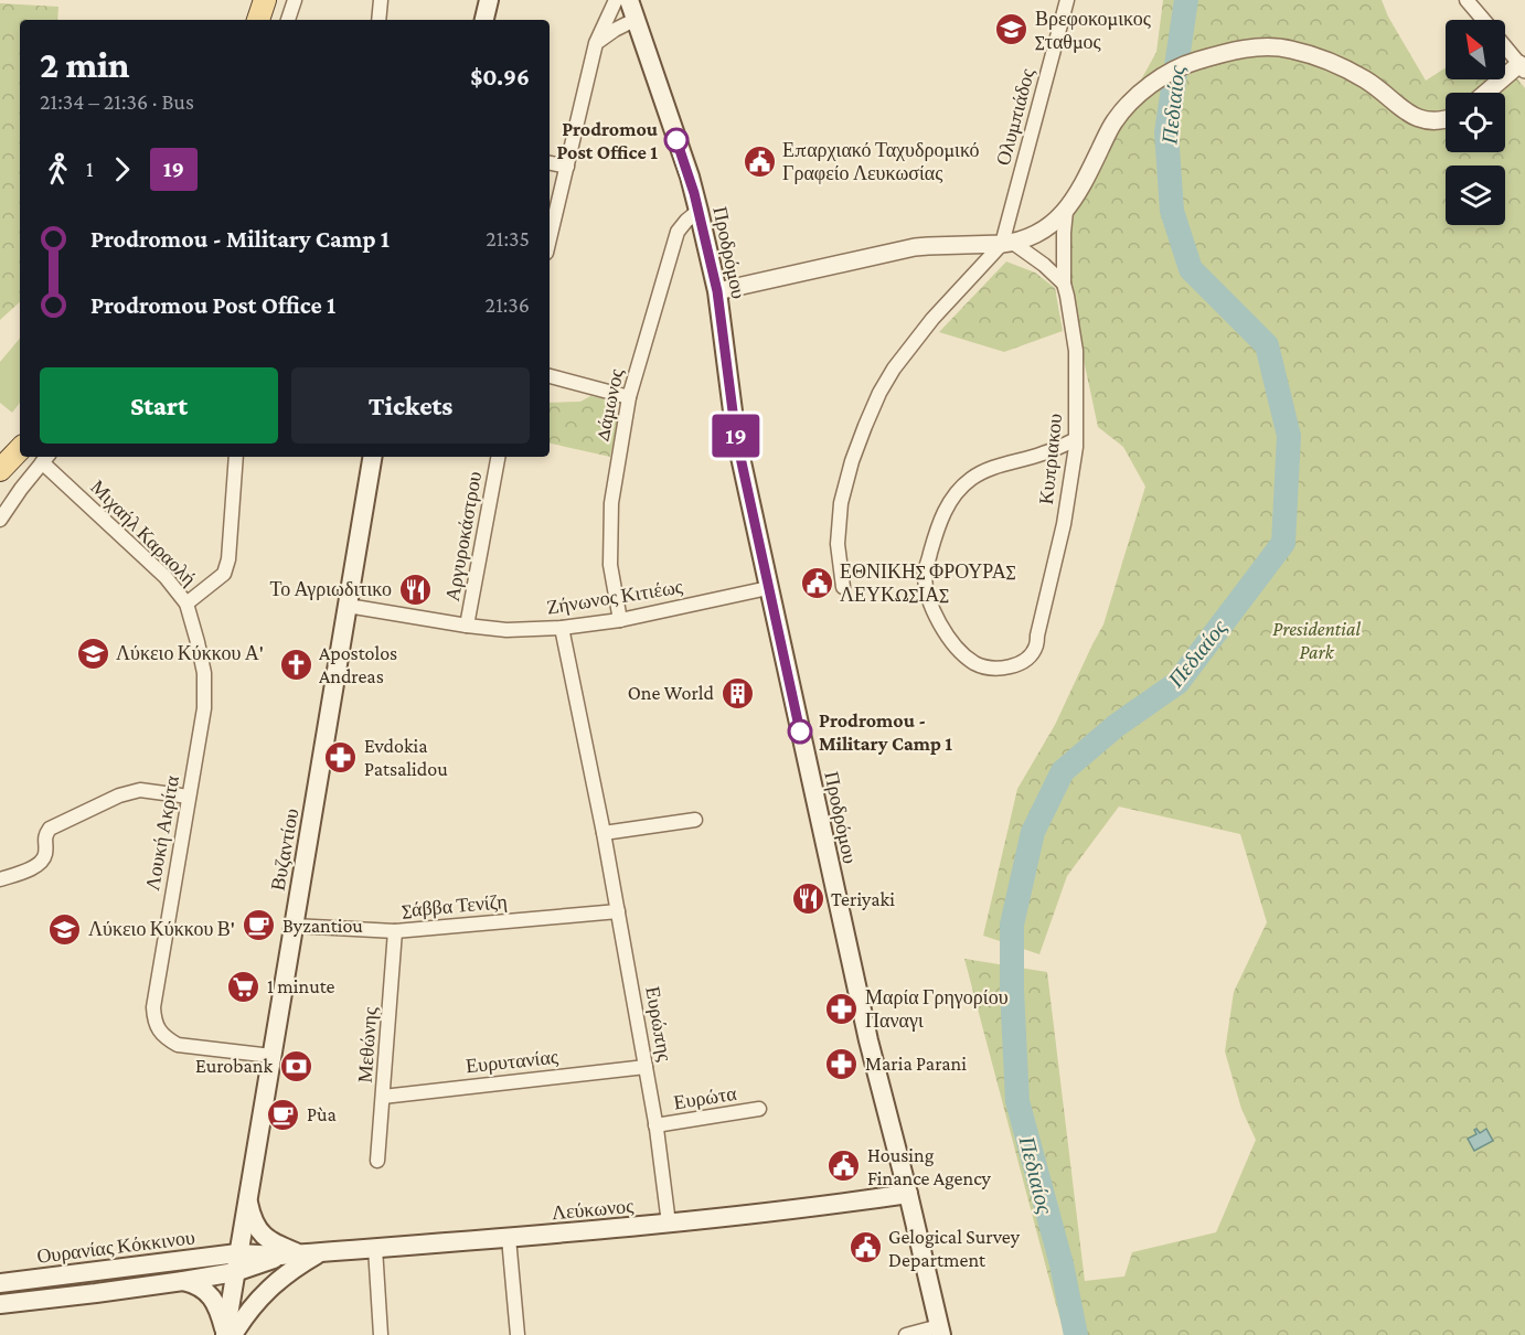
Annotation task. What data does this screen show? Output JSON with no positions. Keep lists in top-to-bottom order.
{
  "streets": {
    "main road": [
      "Προδρόμου",
      "Βυζαντίου",
      "Λεύκωνος",
      "Ουρανίας Κόκκινου"
    ],
    "street": [
      "Ολυμπιάδος",
      "Δάμωνος",
      "Κυπριακου",
      "Μιχαήλ Καραολή",
      "Αργυροκάστρου",
      "Ζήνωνος Κιτιέως",
      "Λουκή Ακρίτα",
      "Σάββα Τενίζη",
      "Ευρώπης",
      "Μεθώνης",
      "Ευρυτανίας",
      "Ευρώτα"
    ]
  },
  "crossings": [
    ["Προδρόμου", "Δάμωνος"],
    ["Προδρόμου", "Ζήνωνος Κιτιέως"],
    ["Προδρόμου", "Λεύκωνος"],
    ["Δάμωνος", "Ζήνωνος Κιτιέως"],
    ["Μιχαήλ Καραολή", "Λουκή Ακρίτα"],
    ["Αργυροκάστρου", "Ζήνωνος Κιτιέως"],
    ["Ζήνωνος Κιτιέως", "Βυζαντίου"],
    ["Ζήνωνος Κιτιέως", "Ευρώπης"],
    ["Λουκή Ακρίτα", "Βυζαντίου"],
    ["Βυζαντίου", "Σάββα Τενίζη"],
    ["Βυζαντίου", "Λεύκωνος"],
    ["Βυζαντίου", "Ουρανίας Κόκκινου"],
    ["Σάββα Τενίζη", "Ευρώπης"],
    ["Σάββα Τενίζη", "Μεθώνης"],
    ["Ευρώπης", "Ευρυτανίας"],
    ["Ευρώπης", "Ευρώτα"],
    ["Ευρώπης", "Λεύκωνος"],
    ["Μεθώνης", "Ευρυτανίας"],
    ["Λεύκωνος", "Ουρανίας Κόκκινου"]
  ],
  "water": ["Πεδιαίος"],
  "parks": ["Presidential Park"],
  "places": {
    "school or university": ["Βρεφοκομικος Σταθμος", "Λύκειο Κύκκου Α'", "Λύκειο Κύκκου Β'"],
    "other": ["Prodromou Post Office 1", "Prodromou - Military Camp 1"],
    "public building": [
      "Επαρχιακό Ταχυδρομικό Γραφείο Λευκωσίας",
      "ΕΘΝΙΚΗΣ ΦΡΟΥΡΑΣ ΛΕΥΚΩΣΙΑΣ",
      "Housing Finance Agency",
      "Gelogical Survey Department"
    ],
    "restaurant": ["Το Αγριωδιτικο", "Teriyaki"],
    "church": ["Apostolos Andreas"],
    "building": ["One World"],
    "pharmacy": ["Evdokia Patsalidou", "Μαρία Γρηγορίου Παναγι", "Maria Parani"],
    "cafe": ["Byzantiou", "Pùa"],
    "supermarket": ["1 minute"],
    "bank": ["Eurobank"]
  },
  "lines": ["bus line 19"],
  "north": "top left",
  "page": {
    "on_map": "19",
    "heading": ["2 min", "21:34 – 21:36 · Bus", "$0.96"],
    "legs": ["1", "19"],
    "list": [
      {
        "name": "Prodromou - Military Camp 1",
        "value": "21:35"
      },
      {
        "name": "Prodromou Post Office 1",
        "value": "21:36"
      }
    ],
    "buttons": ["Start", "Tickets"]
  }
}
